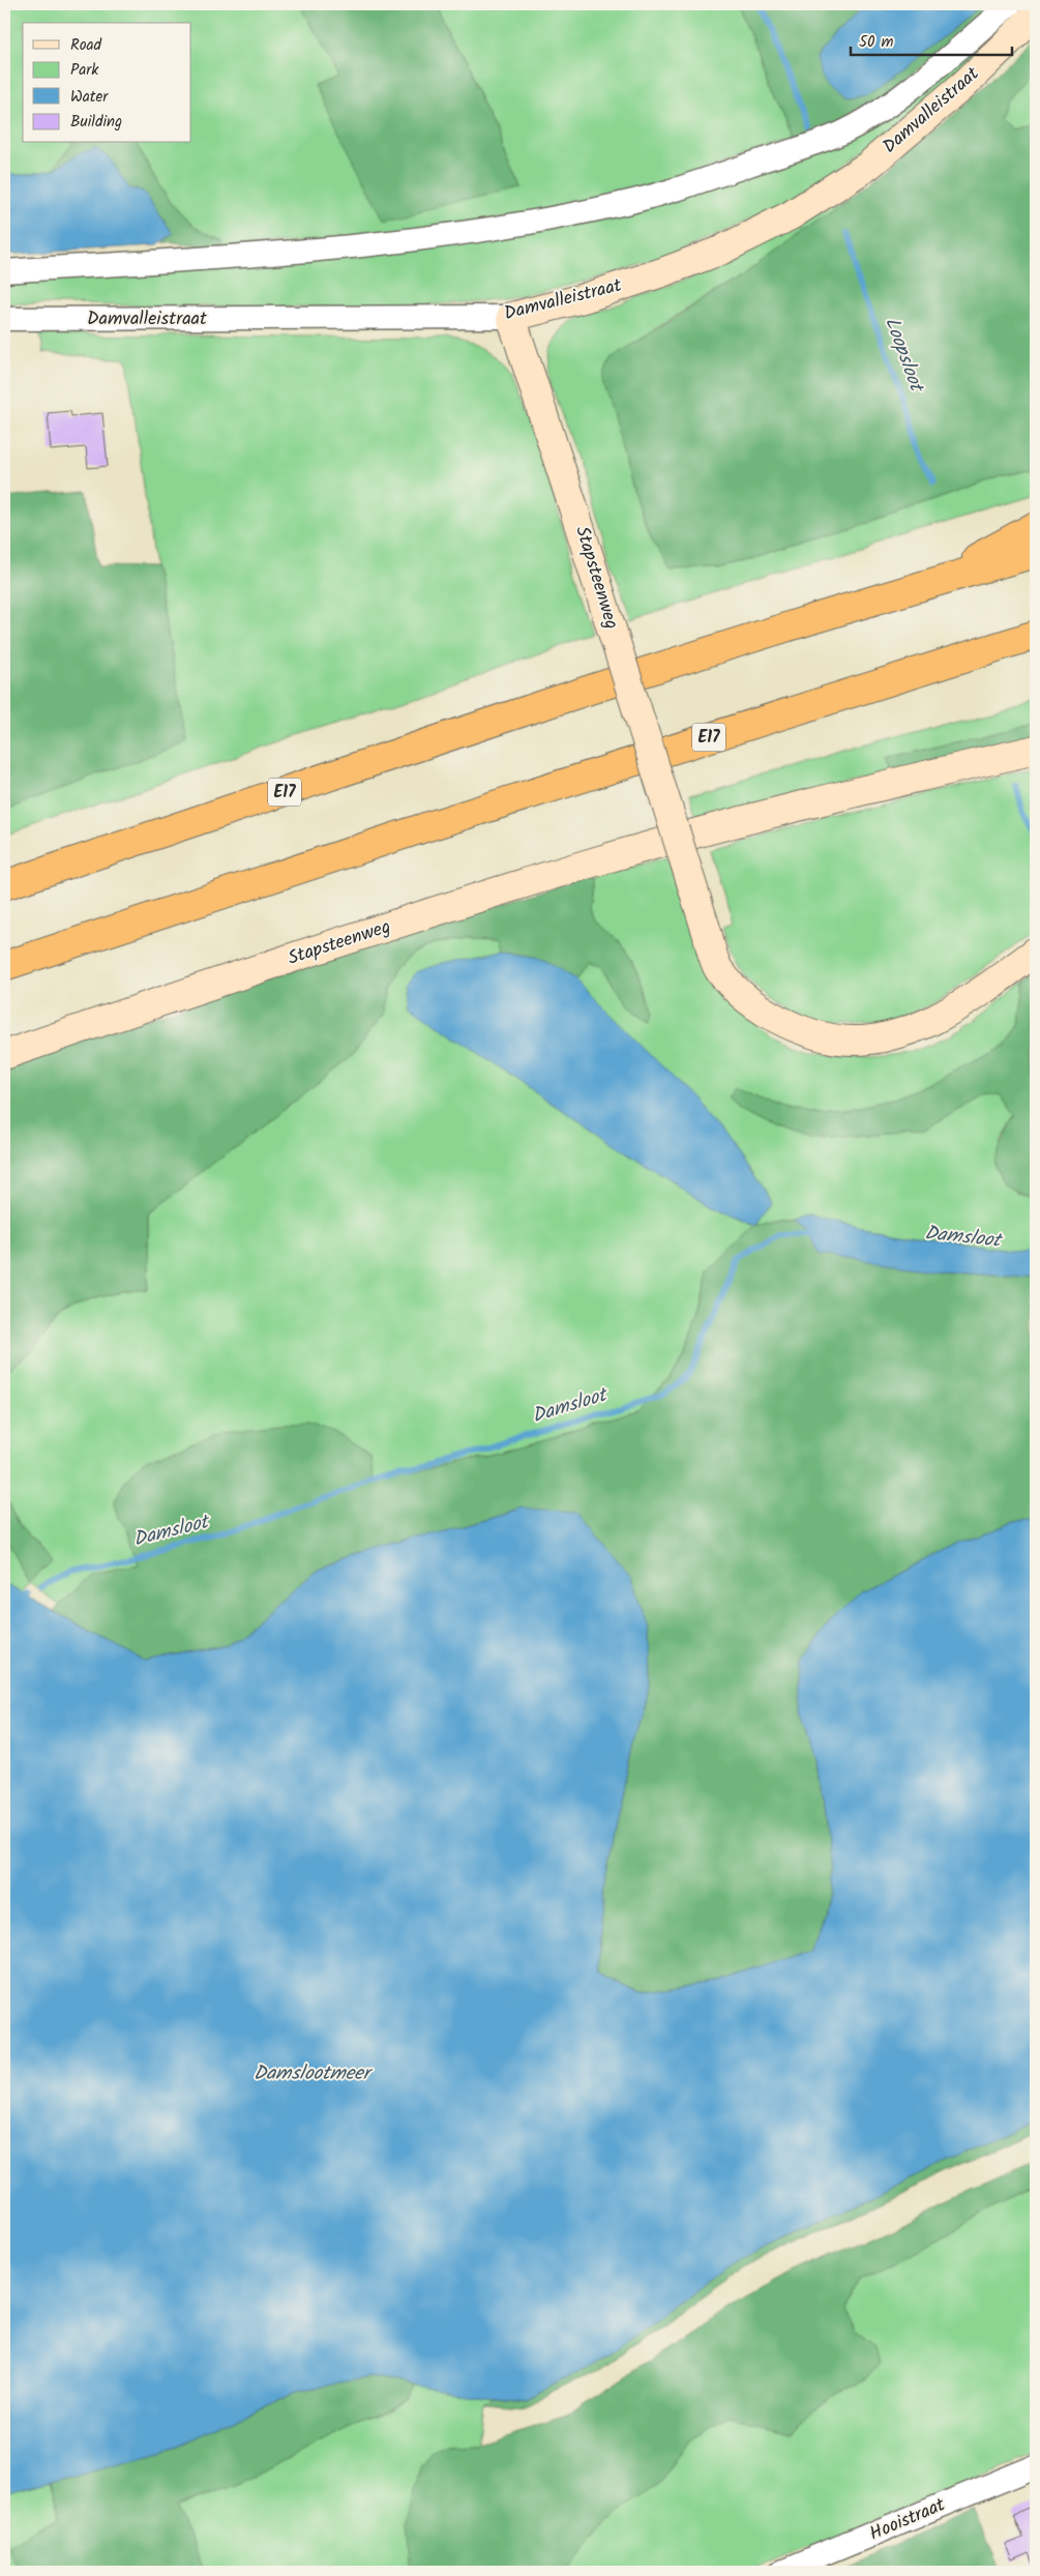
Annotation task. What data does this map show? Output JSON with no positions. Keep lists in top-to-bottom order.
{
  "streets": {
    "highway": ["E17"],
    "street": ["Damvalleistraat", "Stapsteenweg", "Hooistraat"]
  },
  "crossings": [
    ["Damvalleistraat", "Stapsteenweg"]
  ],
  "water": ["Loopsloot", "Damsloot", "Damslootmeer"],
  "legend": [
    "Road",
    "Park",
    "Water",
    "Building"
  ],
  "scale_bar": "50 m"
}
